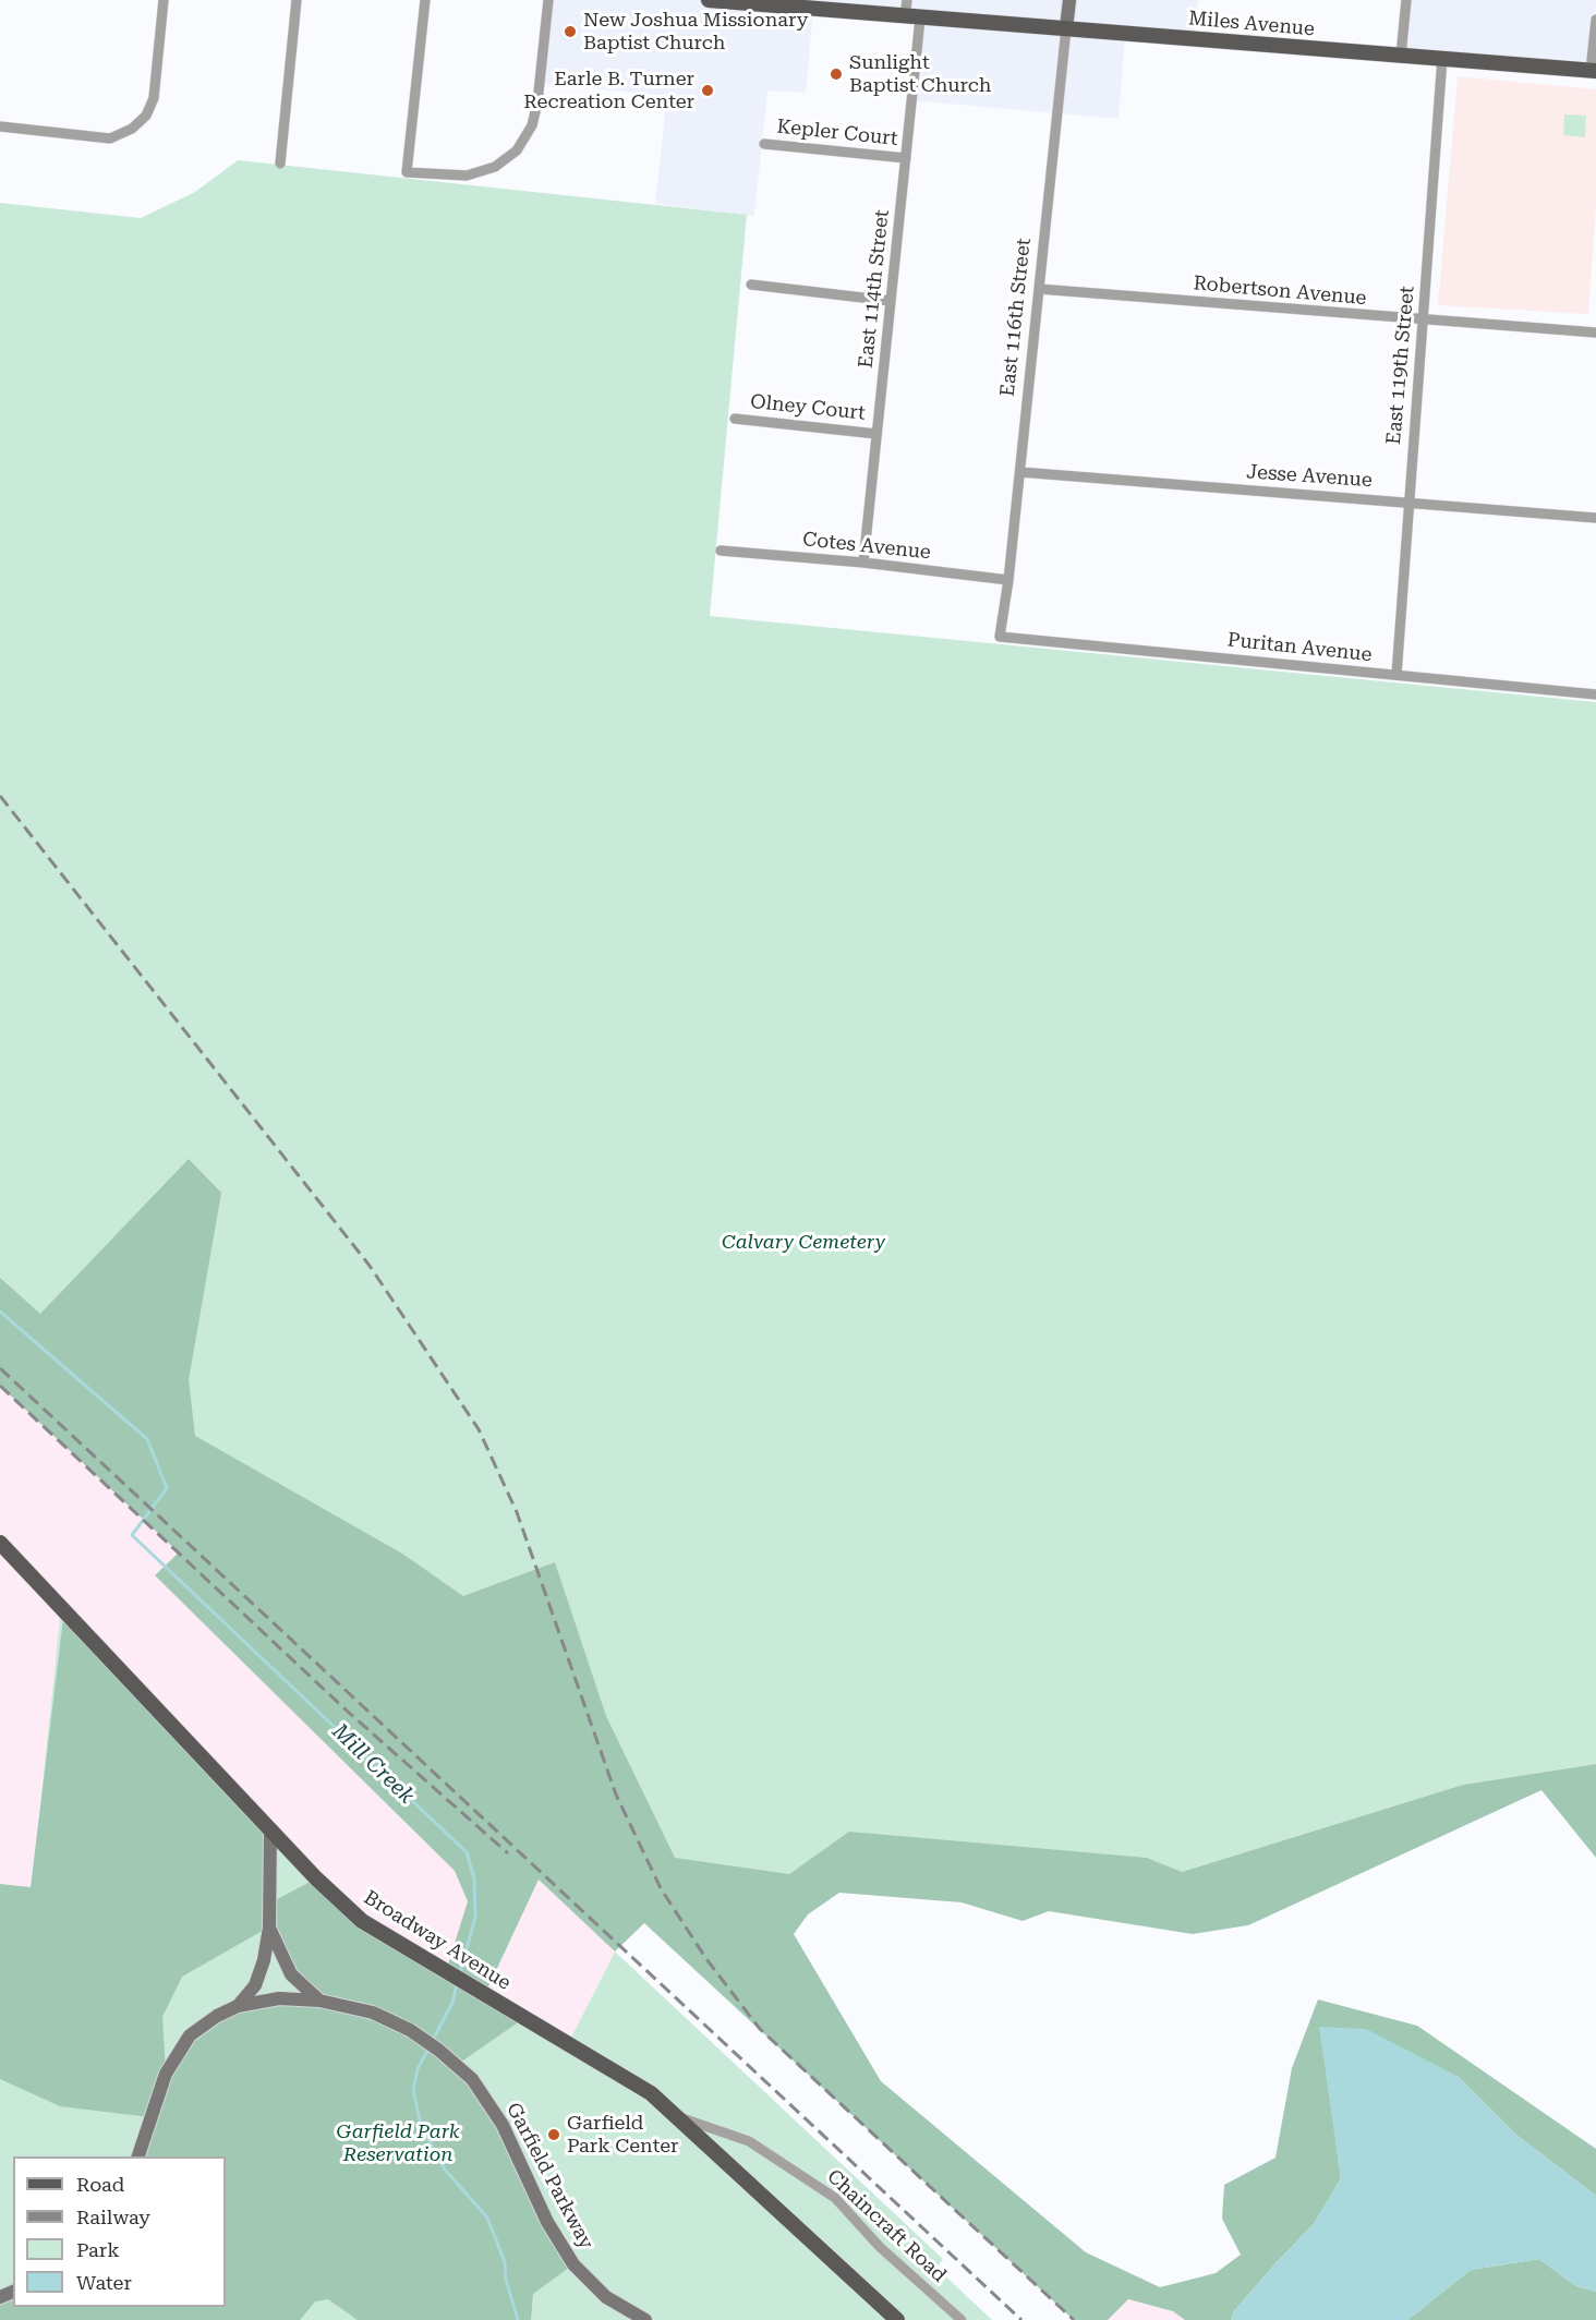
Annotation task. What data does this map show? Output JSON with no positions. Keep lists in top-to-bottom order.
{
  "streets": {
    "main road": ["Miles Avenue", "Broadway Avenue"],
    "street": [
      "Kepler Court",
      "East 114th Street",
      "Robertson Avenue",
      "East 116th Street",
      "East 119th Street",
      "Olney Court",
      "Jesse Avenue",
      "Cotes Avenue",
      "Puritan Avenue",
      "Garfield Parkway",
      "Chaincraft Road"
    ]
  },
  "crossings": [
    ["Miles Avenue", "East 114th Street"],
    ["Miles Avenue", "East 116th Street"],
    ["Miles Avenue", "East 119th Street"],
    ["Kepler Court", "East 114th Street"],
    ["East 114th Street", "Olney Court"],
    ["East 114th Street", "Cotes Avenue"],
    ["Robertson Avenue", "East 116th Street"],
    ["Robertson Avenue", "East 119th Street"],
    ["East 116th Street", "Jesse Avenue"],
    ["East 116th Street", "Cotes Avenue"],
    ["East 116th Street", "Puritan Avenue"],
    ["East 119th Street", "Jesse Avenue"],
    ["East 119th Street", "Puritan Avenue"],
    ["Broadway Avenue", "Garfield Parkway"],
    ["Broadway Avenue", "Chaincraft Road"]
  ],
  "water": ["Mill Creek"],
  "parks": ["Calvary Cemetery", "Garfield Park Reservation"],
  "places": [
    "New Joshua Missionary Baptist Church",
    "Sunlight Baptist Church",
    "Earle B. Turner Recreation Center",
    "Garfield Park Center"
  ],
  "legend": [
    "Road",
    "Railway",
    "Park",
    "Water"
  ]
}
